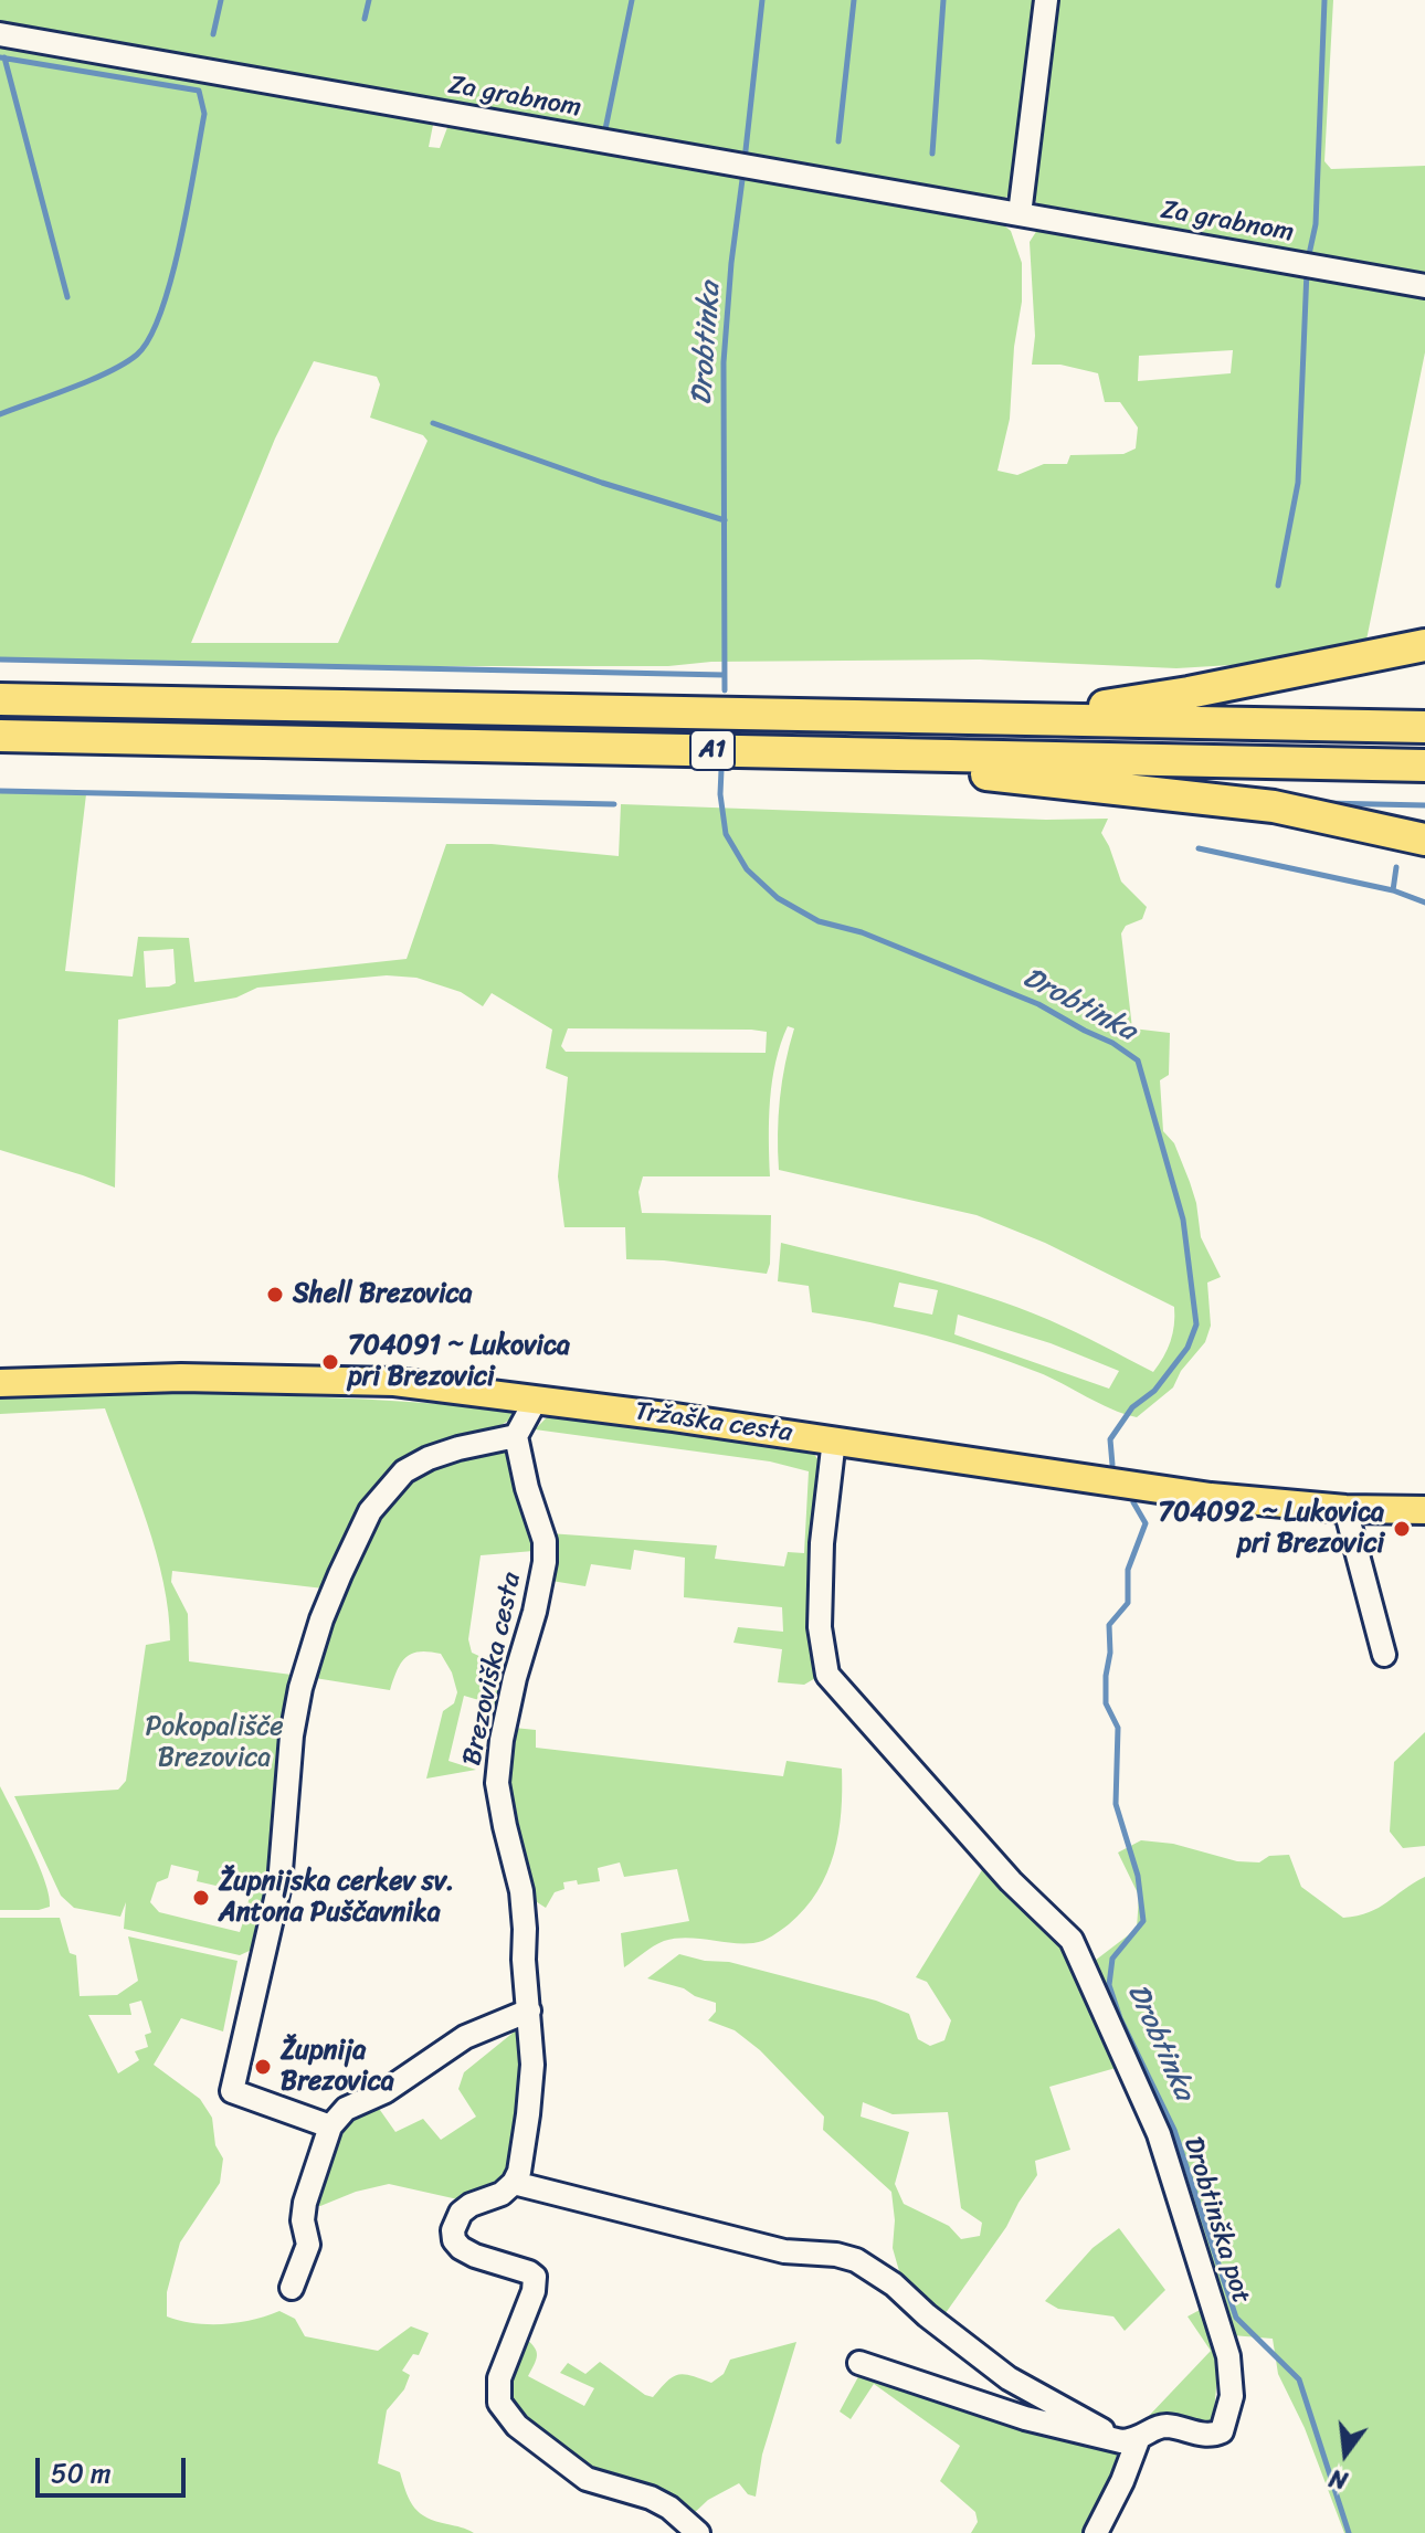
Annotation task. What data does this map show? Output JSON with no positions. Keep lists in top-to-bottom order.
{
  "streets": {
    "highway": ["A1"],
    "main road": ["Tržaška cesta"],
    "street": ["Za grabnom", "Brezoviška cesta", "Drobtinška pot"]
  },
  "crossings": [
    ["Tržaška cesta", "Drobtinška pot"]
  ],
  "water": ["Drobtinka"],
  "parks": ["Pokopališče Brezovica"],
  "places": [
    "Shell Brezovica",
    "704091 ~ Lukovica pri Brezovici",
    "704092 ~ Lukovica pri Brezovici",
    "Župnijska cerkev sv. Antona Puščavnika",
    "Župnija Brezovica"
  ],
  "scale_bar": "50 m",
  "north": "bottom"
}
